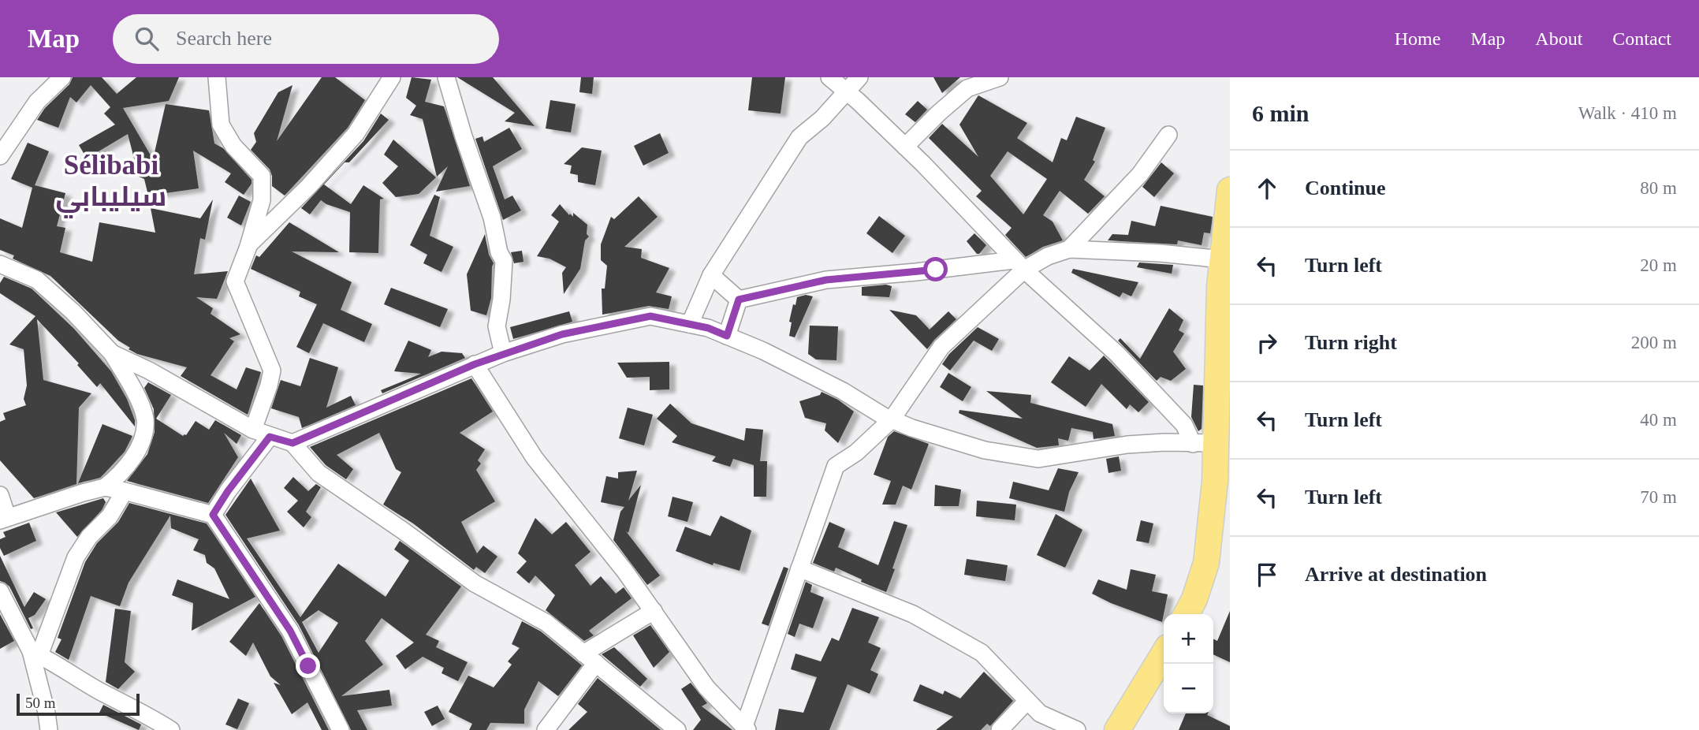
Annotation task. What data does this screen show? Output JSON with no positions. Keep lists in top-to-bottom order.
{
  "districts": ["Sélibabi سيليبابي"],
  "scale_bar": "50 m",
  "page": {
    "header": "Map",
    "search": "Search here",
    "nav": [
      "Home",
      "Map",
      "About",
      "Contact"
    ],
    "heading": ["6 min", "Walk · 410 m"],
    "list": [
      ["Continue", "80 m"],
      ["Turn left", "20 m"],
      ["Turn right", "200 m"],
      ["Turn left", "40 m"],
      ["Turn left", "70 m"],
      "Arrive at destination"
    ],
    "map_buttons": ["+", "−"],
    "scale": "50 m"
  }
}
